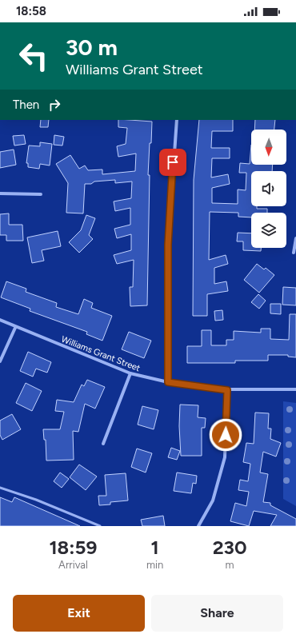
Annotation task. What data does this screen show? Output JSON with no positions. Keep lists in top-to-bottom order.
{
  "streets": {
    "street": ["Williams Grant Street"]
  },
  "north": "bottom",
  "page": {
    "status": "18:58",
    "turn": ["30 m", "Williams Grant Street"],
    "then": "Then",
    "eta": [
      "18:59",
      "Arrival",
      "1",
      "min",
      "230",
      "m"
    ],
    "buttons": ["Exit", "Share"]
  }
}
